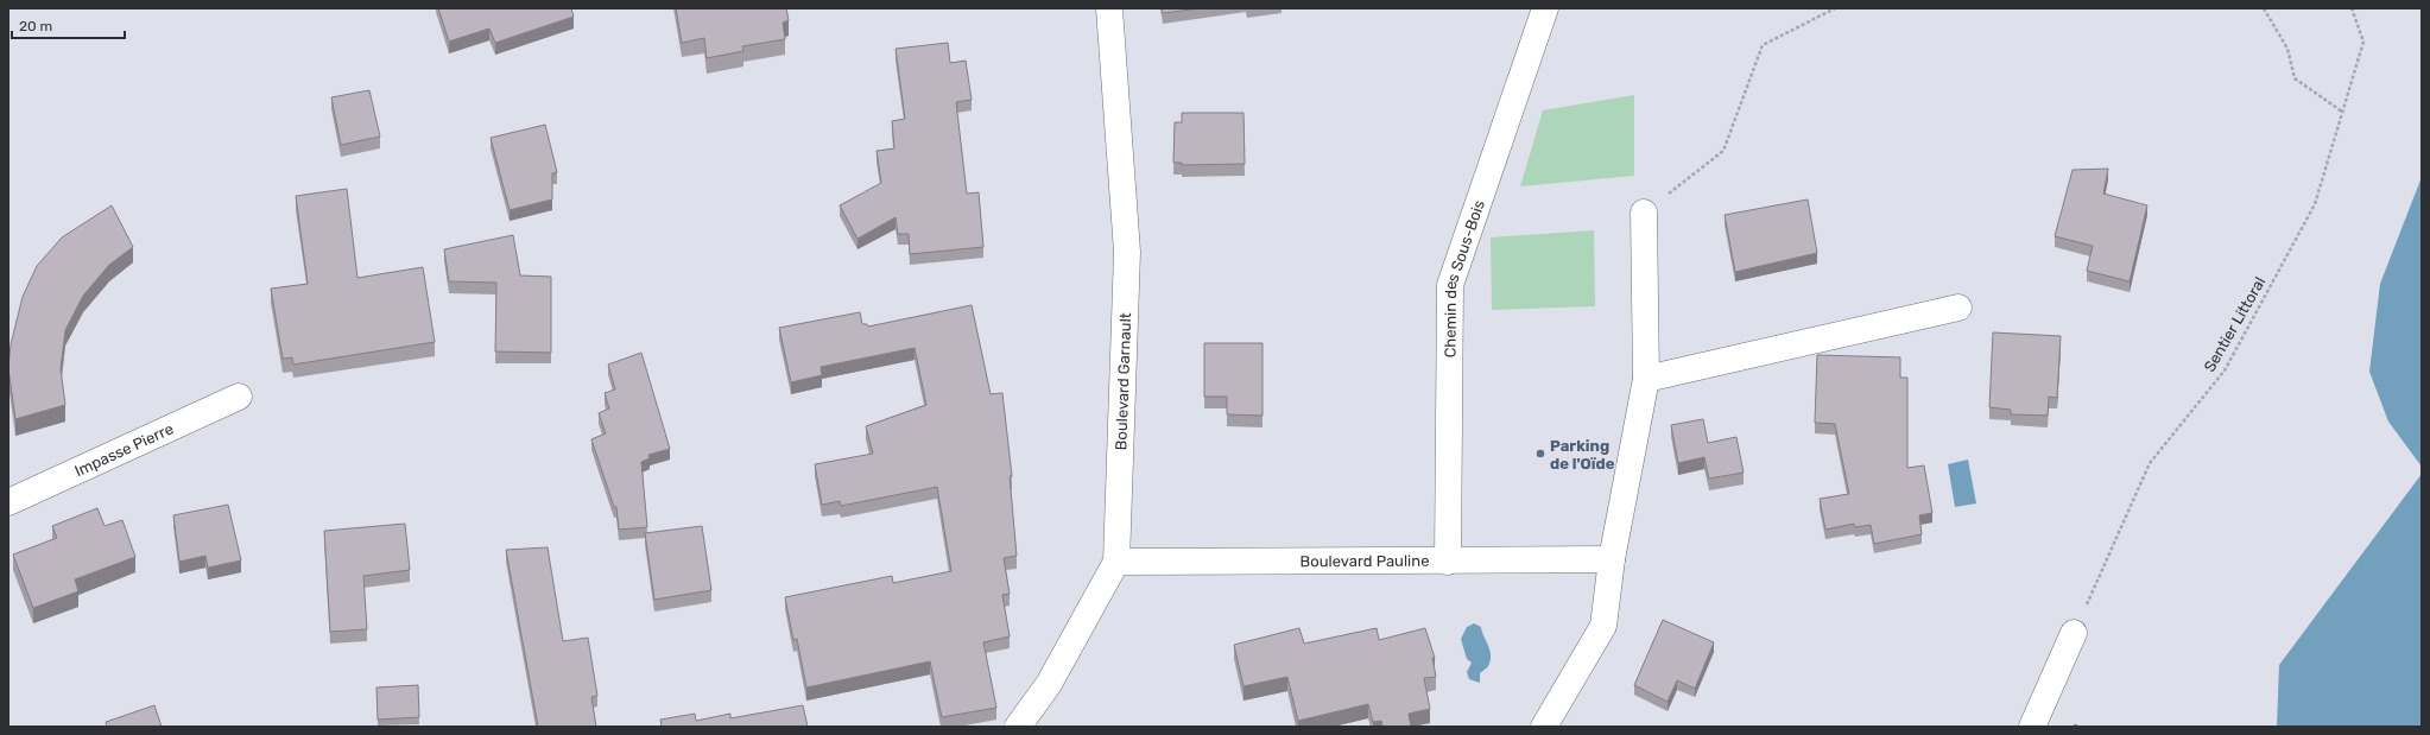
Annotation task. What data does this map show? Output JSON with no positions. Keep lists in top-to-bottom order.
{
  "streets": {
    "street": [
      "Chemin des Sous-Bois",
      "Boulevard Garnault",
      "Impasse Pierre",
      "Boulevard Pauline"
    ],
    "path": ["Sentier Littoral"]
  },
  "crossings": [
    ["Chemin des Sous-Bois", "Boulevard Pauline"],
    ["Boulevard Garnault", "Boulevard Pauline"]
  ],
  "places": ["Parking de l'Oïde"],
  "scale_bar": "20 m"
}
